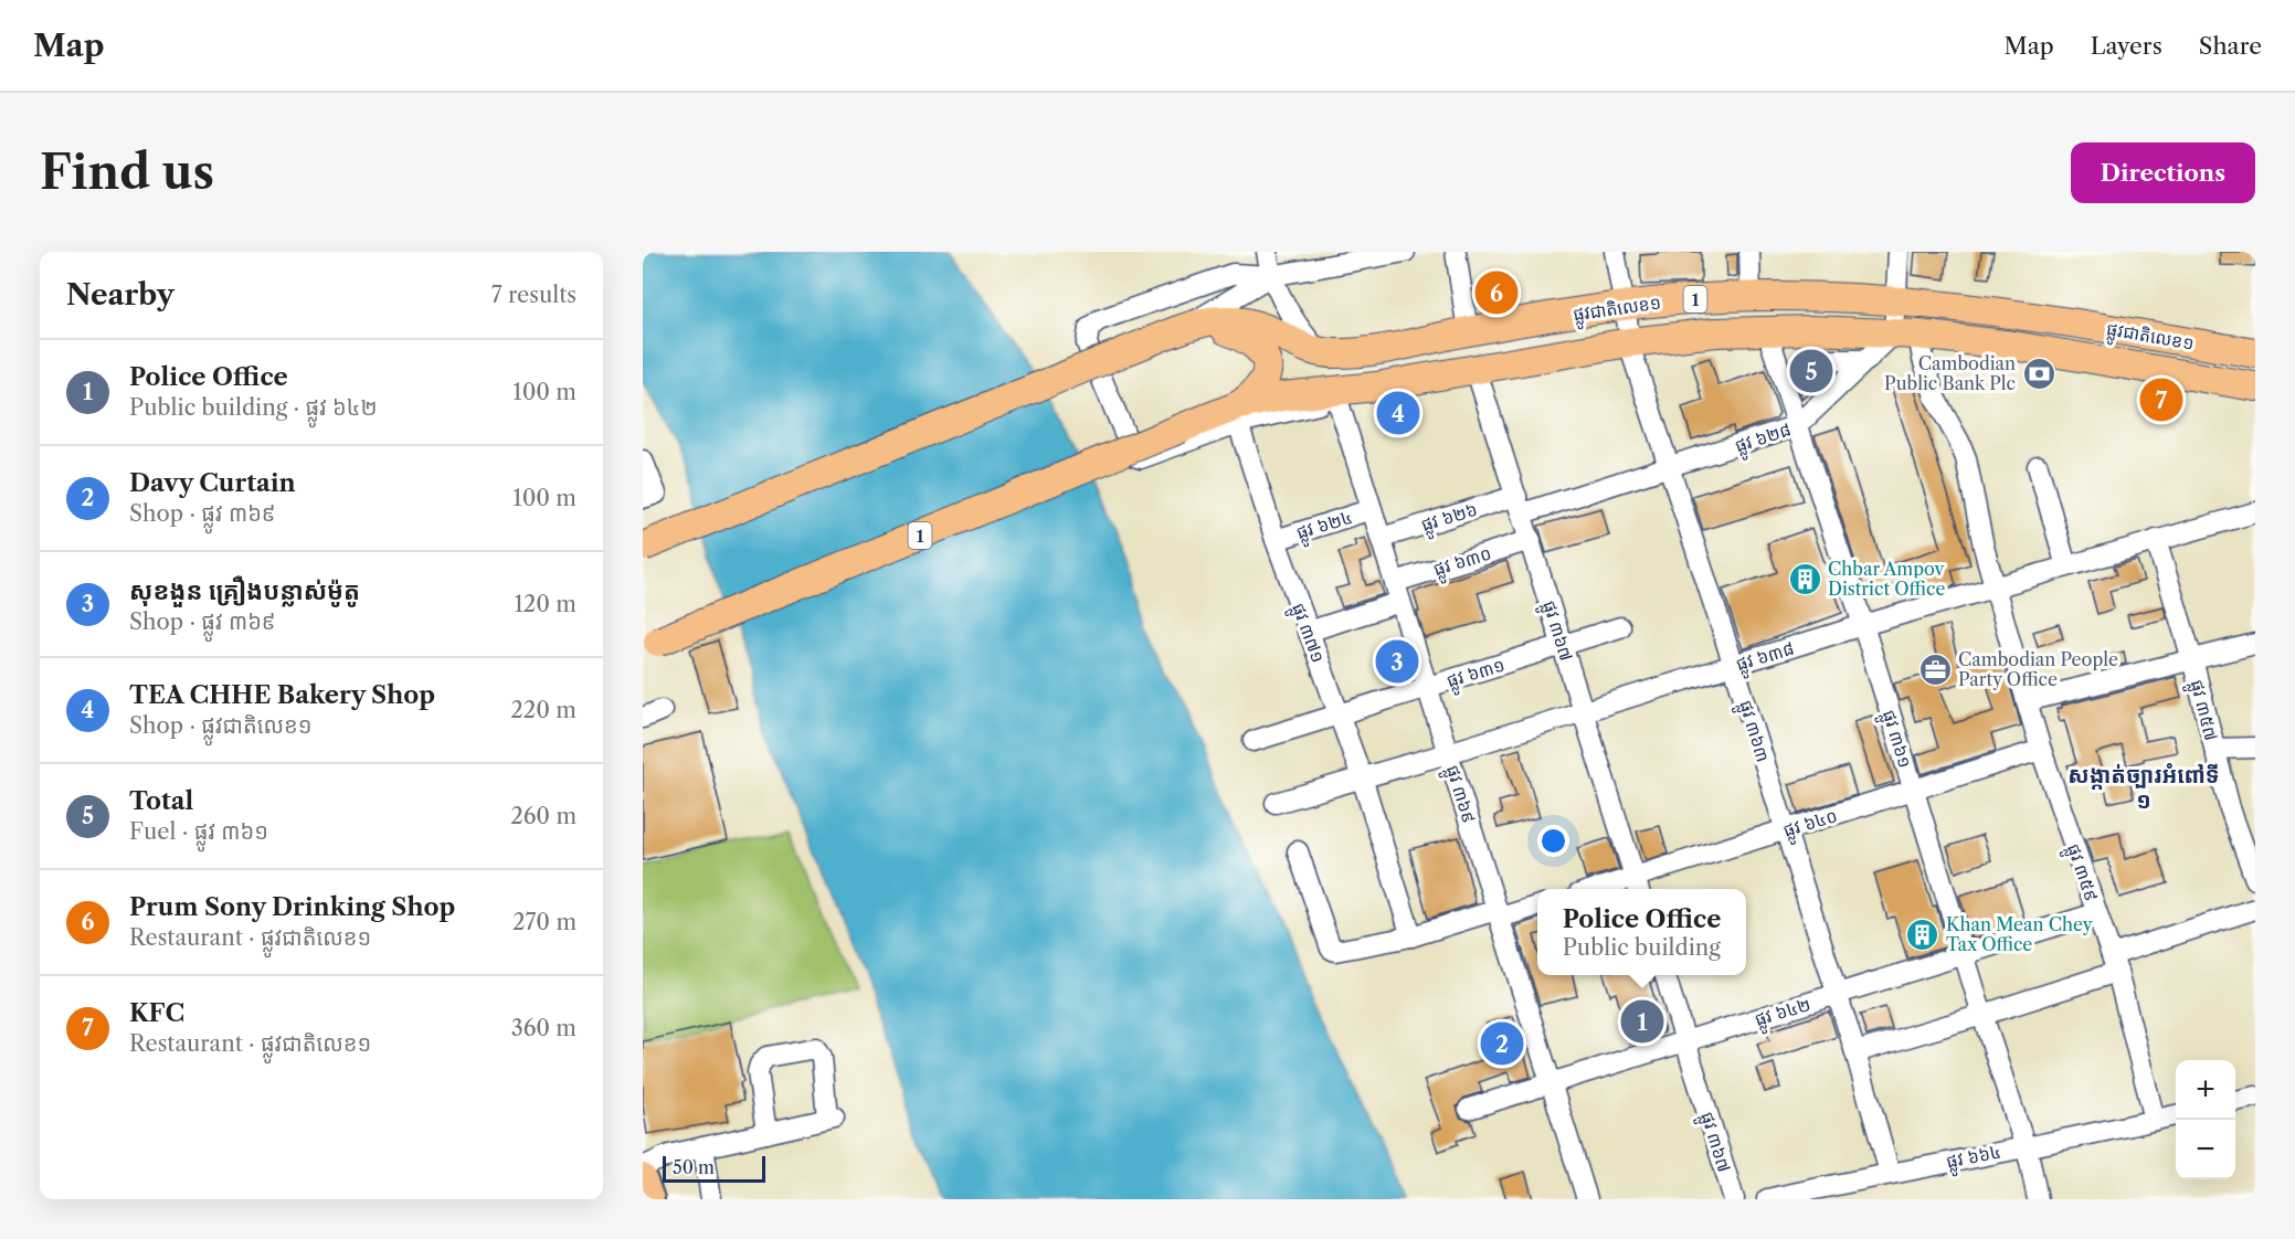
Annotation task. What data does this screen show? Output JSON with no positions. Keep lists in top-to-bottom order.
{
  "streets": {
    "highway": ["1", "ផ្លូវជាតិលេខ១"],
    "street": [
      "ផ្លូវ ៦២៨",
      "ផ្លូវ ៦២៦",
      "ផ្លូវ ៦២៤",
      "ផ្លូវ ៦៣០",
      "ផ្លូវ ៣៦៧",
      "ផ្លូវ ៣៧១",
      "ផ្លូវ ៦៣៨",
      "ផ្លូវ ៦៣១",
      "ផ្លូវ ៣៥៧",
      "ផ្លូវ ៣៦៣",
      "ផ្លូវ ៣៦១",
      "ផ្លូវ ៣៦៩",
      "ផ្លូវ ៦៤០",
      "ផ្លូវ ៣៥៩",
      "ផ្លូវ ៦៤២",
      "ផ្លូវ ៦៦៤"
    ]
  },
  "crossings": [
    ["ផ្លូវជាតិលេខ១", "ផ្លូវ ៦២៨"],
    ["ផ្លូវជាតិលេខ១", "ផ្លូវ ៣៦៧"],
    ["ផ្លូវជាតិលេខ១", "ផ្លូវ ៣៧១"],
    ["ផ្លូវជាតិលេខ១", "ផ្លូវ ៣៦៣"],
    ["ផ្លូវជាតិលេខ១", "ផ្លូវ ៣៦១"],
    ["ផ្លូវជាតិលេខ១", "ផ្លូវ ៣៦៩"],
    ["ផ្លូវជាតិលេខ១", "ផ្លូវ ៣៥៩"],
    ["ផ្លូវ ៦២៨", "ផ្លូវ ៦២៦"],
    ["ផ្លូវ ៦២៨", "ផ្លូវ ៣៦៧"],
    ["ផ្លូវ ៦២៨", "ផ្លូវ ៣៦៣"],
    ["ផ្លូវ ៦២៨", "ផ្លូវ ៣៦១"],
    ["ផ្លូវ ៦២៨", "ផ្លូវ ៣៥៩"],
    ["ផ្លូវ ៦២៦", "ផ្លូវ ៣៦៧"],
    ["ផ្លូវ ៦២៦", "ផ្លូវ ៣៦៩"],
    ["ផ្លូវ ៦២៤", "ផ្លូវ ៣៧១"],
    ["ផ្លូវ ៦២៤", "ផ្លូវ ៣៦៩"],
    ["ផ្លូវ ៦៣០", "ផ្លូវ ៣៦៧"],
    ["ផ្លូវ ៦៣០", "ផ្លូវ ៣៧១"],
    ["ផ្លូវ ៦៣០", "ផ្លូវ ៣៦៩"],
    ["ផ្លូវ ៣៦៧", "ផ្លូវ ៦៣៨"],
    ["ផ្លូវ ៣៦៧", "ផ្លូវ ៦៣១"],
    ["ផ្លូវ ៣៦៧", "ផ្លូវ ៦៤០"],
    ["ផ្លូវ ៣៦៧", "ផ្លូវ ៦៤២"],
    ["ផ្លូវ ៣៧១", "ផ្លូវ ៦៣៨"],
    ["ផ្លូវ ៣៧១", "ផ្លូវ ៦៣១"],
    ["ផ្លូវ ៦៣៨", "ផ្លូវ ៣៥៧"],
    ["ផ្លូវ ៦៣៨", "ផ្លូវ ៣៦៣"],
    ["ផ្លូវ ៦៣៨", "ផ្លូវ ៣៦១"],
    ["ផ្លូវ ៦៣៨", "ផ្លូវ ៣៦៩"],
    ["ផ្លូវ ៦៣៨", "ផ្លូវ ៣៥៩"],
    ["ផ្លូវ ៦៣១", "ផ្លូវ ៣៦៩"],
    ["ផ្លូវ ៣៦៣", "ផ្លូវ ៦៤០"],
    ["ផ្លូវ ៣៦៣", "ផ្លូវ ៦៤២"],
    ["ផ្លូវ ៣៦៣", "ផ្លូវ ៦៦៤"],
    ["ផ្លូវ ៣៦១", "ផ្លូវ ៦៤០"],
    ["ផ្លូវ ៣៦១", "ផ្លូវ ៦៤២"],
    ["ផ្លូវ ៣៦១", "ផ្លូវ ៦៦៤"],
    ["ផ្លូវ ៣៦៩", "ផ្លូវ ៦៤២"],
    ["ផ្លូវ ៦៤០", "ផ្លូវ ៣៥៩"],
    ["ផ្លូវ ៣៥៩", "ផ្លូវ ៦៤២"],
    ["ផ្លូវ ៣៥៩", "ផ្លូវ ៦៦៤"]
  ],
  "districts": ["សង្កាត់ច្បារអំពៅទី ១"],
  "places": {
    "bank": ["Cambodian Public Bank Plc"],
    "building": ["Chbar Ampov District Office", "Khan Mean Chey Tax Office"],
    "office": ["Cambodian People Party Office"]
  },
  "scale_bar": "50 m",
  "page": {
    "header": "Map",
    "nav": ["Map", "Layers", "Share"],
    "buttons": "Directions",
    "title": "Find us",
    "heading": ["Nearby", "7 results"],
    "pins": [
      "6",
      "5",
      "7",
      "4",
      "3",
      "1",
      "2"
    ],
    "list": [
      {
        "mark": "1",
        "name": "Police Office",
        "note": "Public building · ផ្លូវ ៦៤២",
        "value": "100 m"
      },
      {
        "mark": "2",
        "name": "Davy Curtain",
        "note": "Shop · ផ្លូវ ៣៦៩",
        "value": "100 m"
      },
      {
        "mark": "3",
        "name": "សុខងួន គ្រឿងបន្លាស់ម៉ូតូ",
        "note": "Shop · ផ្លូវ ៣៦៩",
        "value": "120 m"
      },
      {
        "mark": "4",
        "name": "TEA CHHE Bakery Shop",
        "note": "Shop · ផ្លូវជាតិលេខ១",
        "value": "220 m"
      },
      {
        "mark": "5",
        "name": "Total",
        "note": "Fuel · ផ្លូវ ៣៦១",
        "value": "260 m"
      },
      {
        "mark": "6",
        "name": "Prum Sony Drinking Shop",
        "note": "Restaurant · ផ្លូវជាតិលេខ១",
        "value": "270 m"
      },
      {
        "mark": "7",
        "name": "KFC",
        "note": "Restaurant · ផ្លូវជាតិលេខ១",
        "value": "360 m"
      }
    ],
    "popup": ["Police Office", "Public building"],
    "map_buttons": ["+", "−"],
    "scale": "50 m"
  }
}
